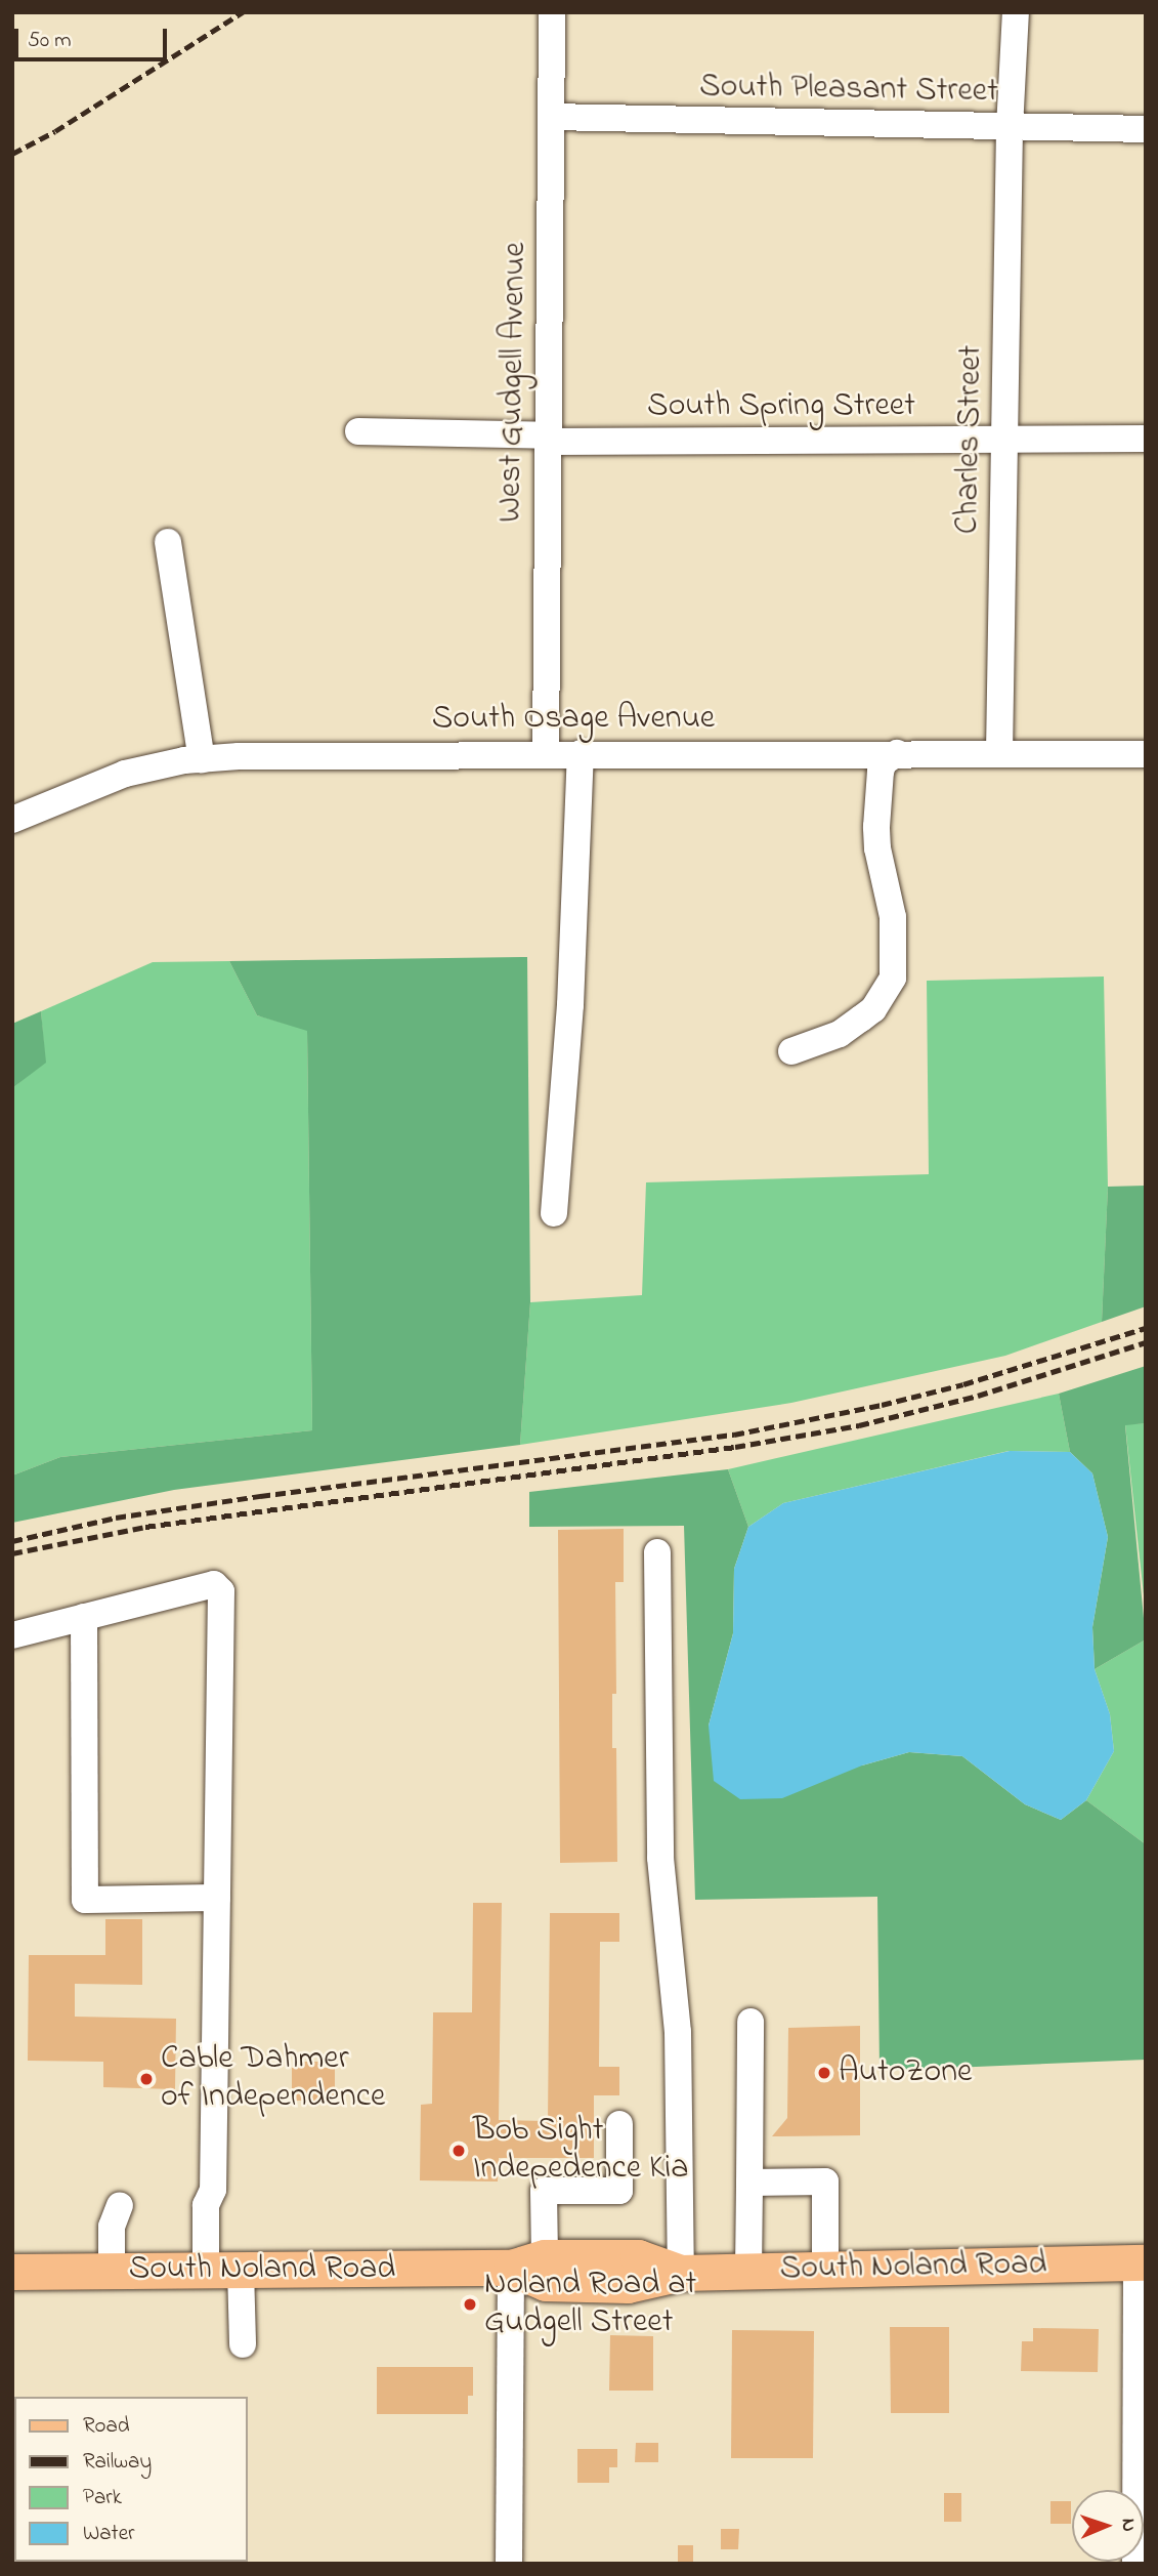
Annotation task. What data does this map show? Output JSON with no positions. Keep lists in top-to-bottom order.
{
  "streets": {
    "main road": ["South Noland Road"],
    "street": [
      "South Pleasant Street",
      "West Gudgell Avenue",
      "South Spring Street",
      "Charles Street",
      "South Osage Avenue"
    ]
  },
  "crossings": [
    ["South Pleasant Street", "West Gudgell Avenue"],
    ["South Pleasant Street", "Charles Street"],
    ["West Gudgell Avenue", "South Spring Street"],
    ["West Gudgell Avenue", "South Osage Avenue"],
    ["South Spring Street", "Charles Street"],
    ["Charles Street", "South Osage Avenue"]
  ],
  "places": [
    "AutoZone",
    "Cable Dahmer of Independence",
    "Bob Sight Indepedence Kia",
    "Noland Road at Gudgell Street"
  ],
  "legend": [
    "Road",
    "Railway",
    "Park",
    "Water"
  ],
  "scale_bar": "50 m",
  "north": "right"
}
